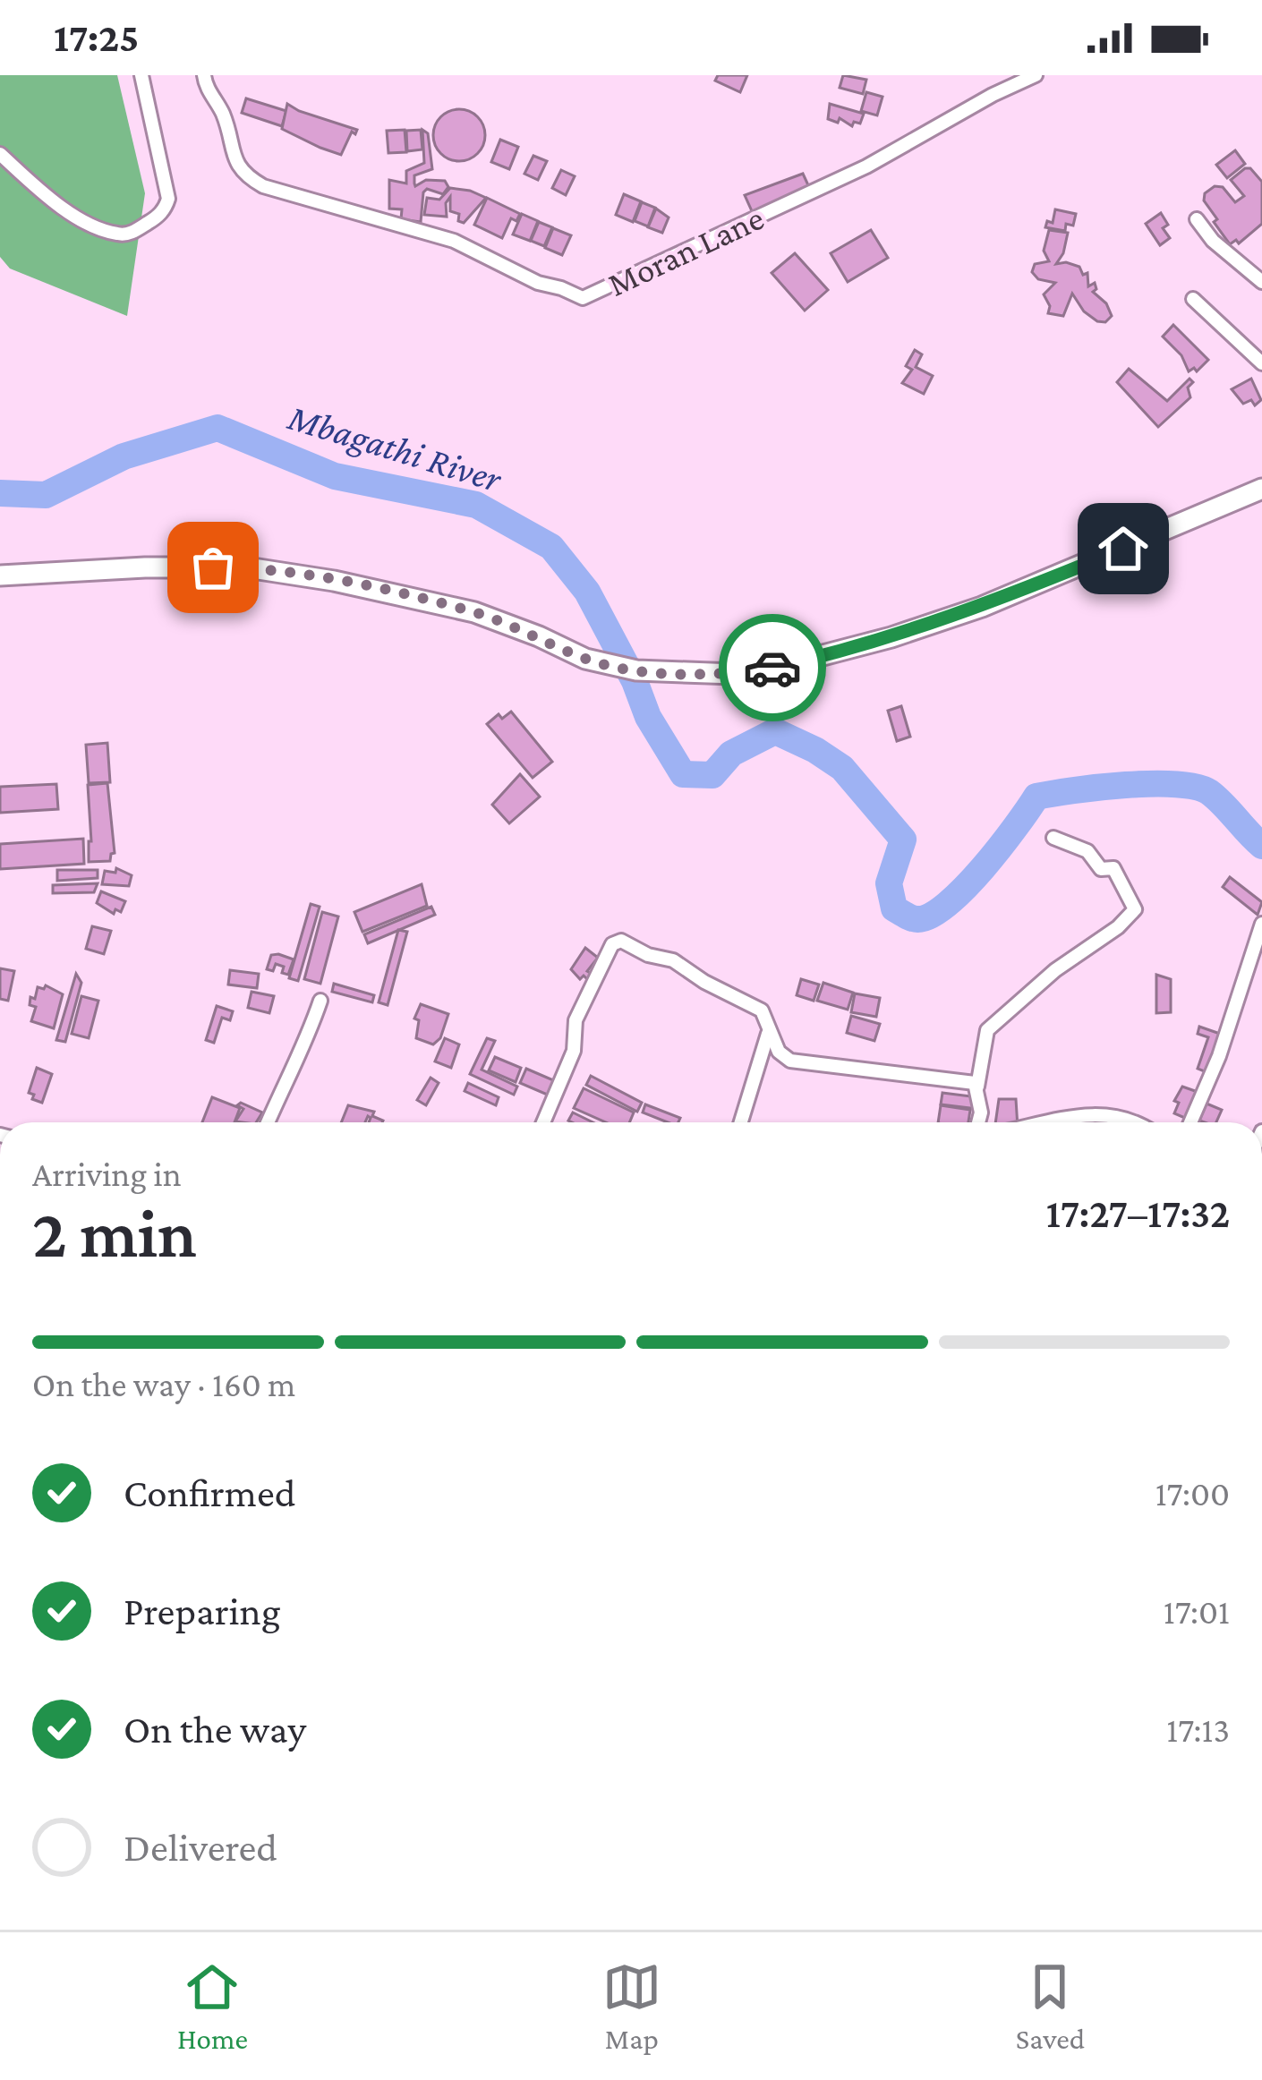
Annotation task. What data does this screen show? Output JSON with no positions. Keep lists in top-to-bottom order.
{
  "streets": {
    "street": ["Moran Lane"]
  },
  "water": ["Mbagathi River"],
  "page": {
    "status": "17:25",
    "heading": ["2 min", "Arriving in", "17:27–17:32"],
    "bar": "On the way · 160 m",
    "list": [
      ["Confirmed", "17:00"],
      ["Preparing", "17:01"],
      ["On the way", "17:13"],
      "Delivered"
    ],
    "tabs": ["Home", "Map", "Saved"]
  }
}
